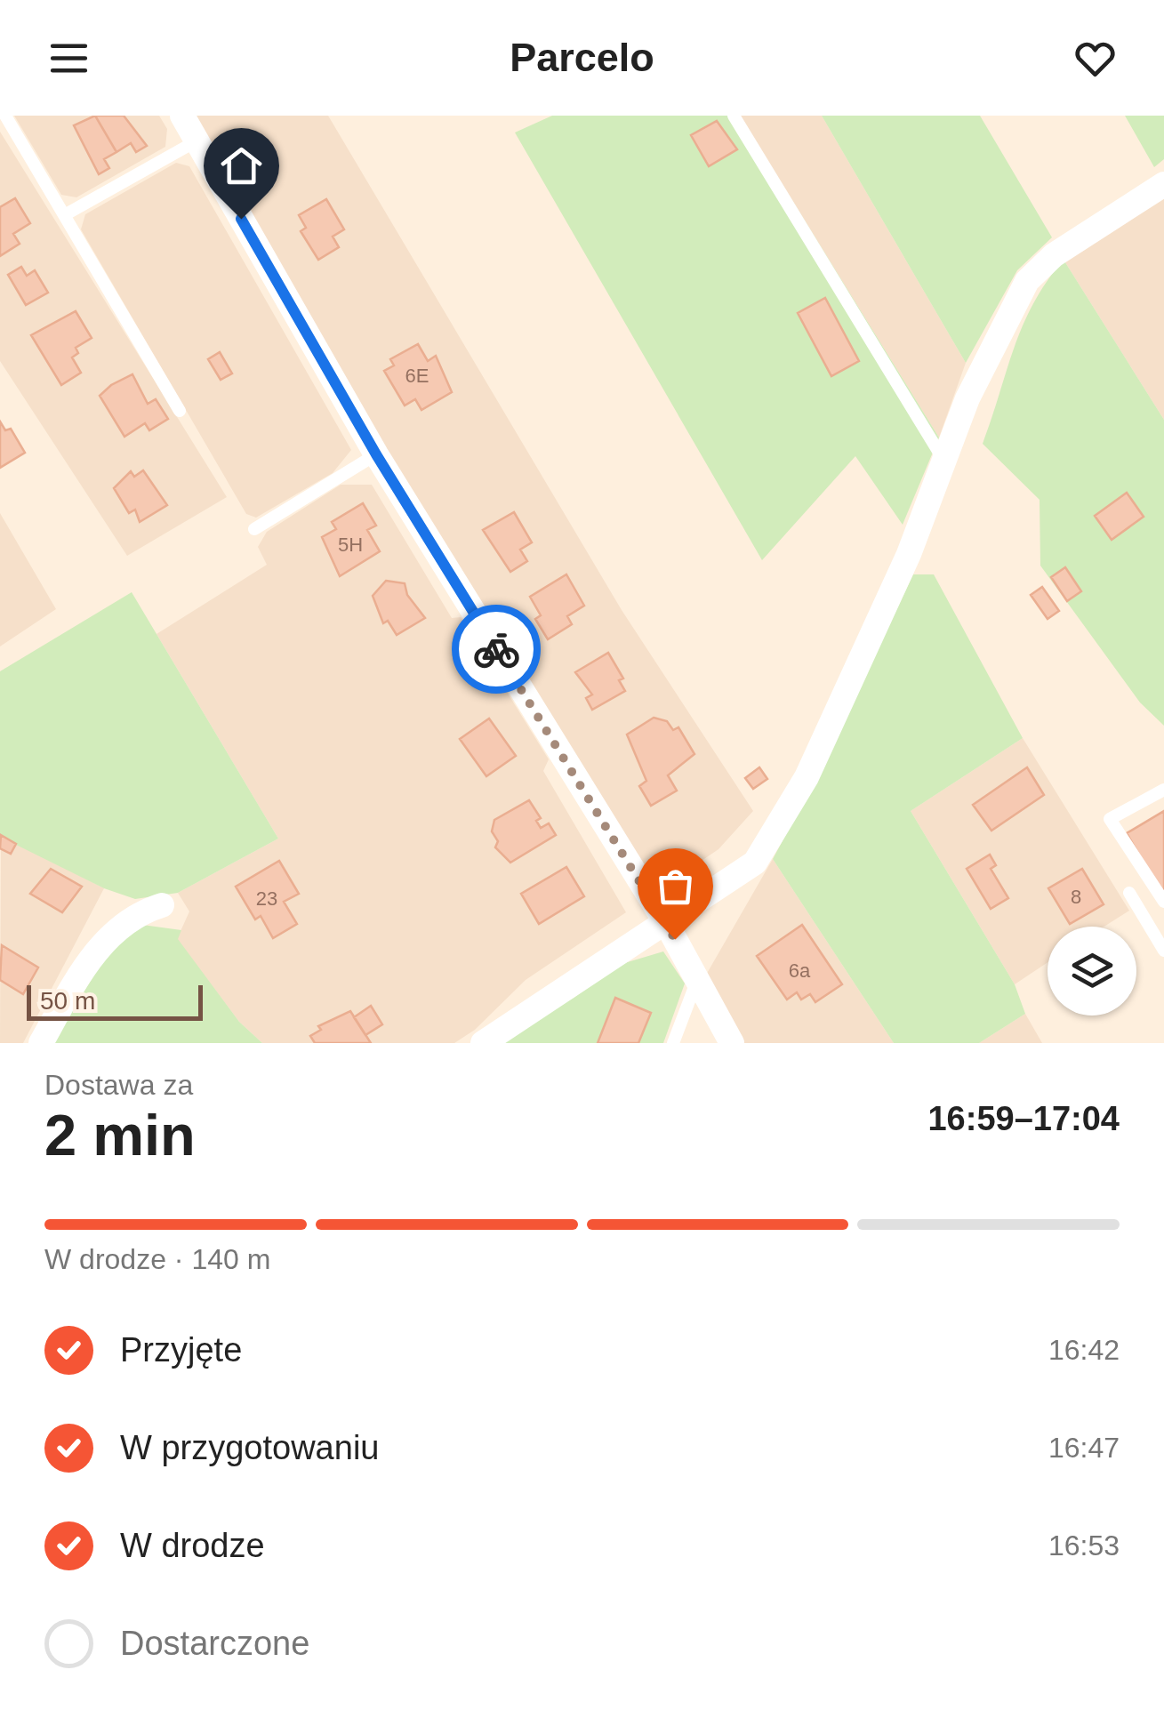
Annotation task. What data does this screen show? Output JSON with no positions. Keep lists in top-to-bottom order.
{
  "house_numbers": [
    "6E",
    "5H",
    "8",
    "23",
    "6a"
  ],
  "scale_bar": "50 m",
  "page": {
    "header": "Parcelo",
    "scale": "50 m",
    "heading": ["2 min", "Dostawa za", "16:59–17:04"],
    "bar": "W drodze · 140 m",
    "list": [
      ["Przyjęte", "16:42"],
      ["W przygotowaniu", "16:47"],
      ["W drodze", "16:53"],
      "Dostarczone"
    ]
  }
}
